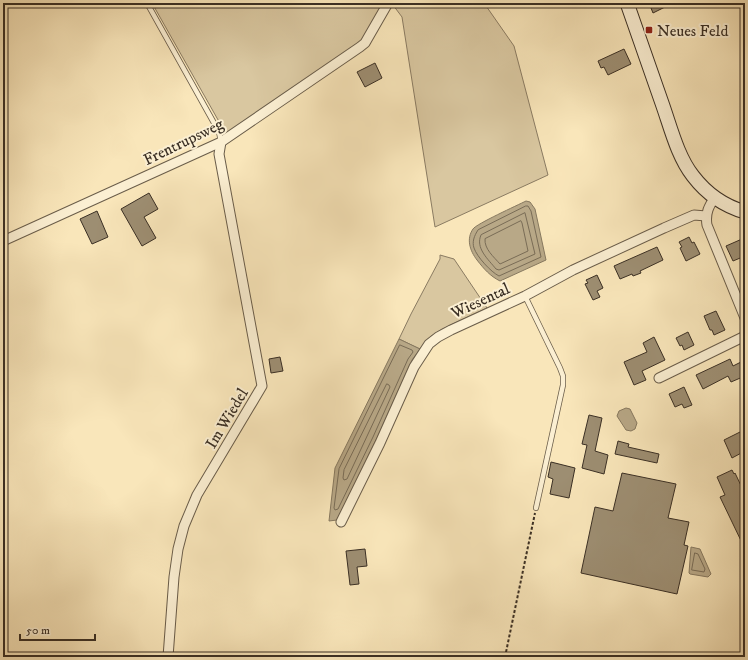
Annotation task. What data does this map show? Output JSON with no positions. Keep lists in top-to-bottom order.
{
  "streets": {
    "street": ["Frentrupsweg", "Wiesental", "Im Wiedel"]
  },
  "crossings": [
    ["Frentrupsweg", "Im Wiedel"]
  ],
  "places": {
    "transit": ["Neues Feld"]
  },
  "scale_bar": "50 m"
}
